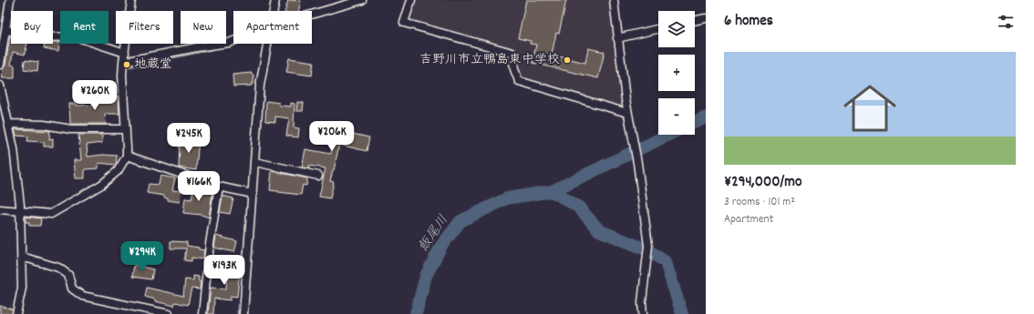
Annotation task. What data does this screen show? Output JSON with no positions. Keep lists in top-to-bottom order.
{
  "water": ["飯尾川"],
  "places": ["吉野川市立鴨島東中学校", "地蔵堂"],
  "page": {
    "heading": "6 homes",
    "map_buttons": ["+", "−"],
    "chip": [
      "Buy",
      "Rent",
      "Filters",
      "New",
      "Apartment"
    ],
    "list": [
      {
        "name": "¥294,000/mo",
        "note": "3 rooms · 101 m² · Apartment"
      }
    ],
    "price": [
      "¥260K",
      "¥206K",
      "¥245K",
      "¥166K",
      "¥294K",
      "¥193K"
    ]
  }
}
